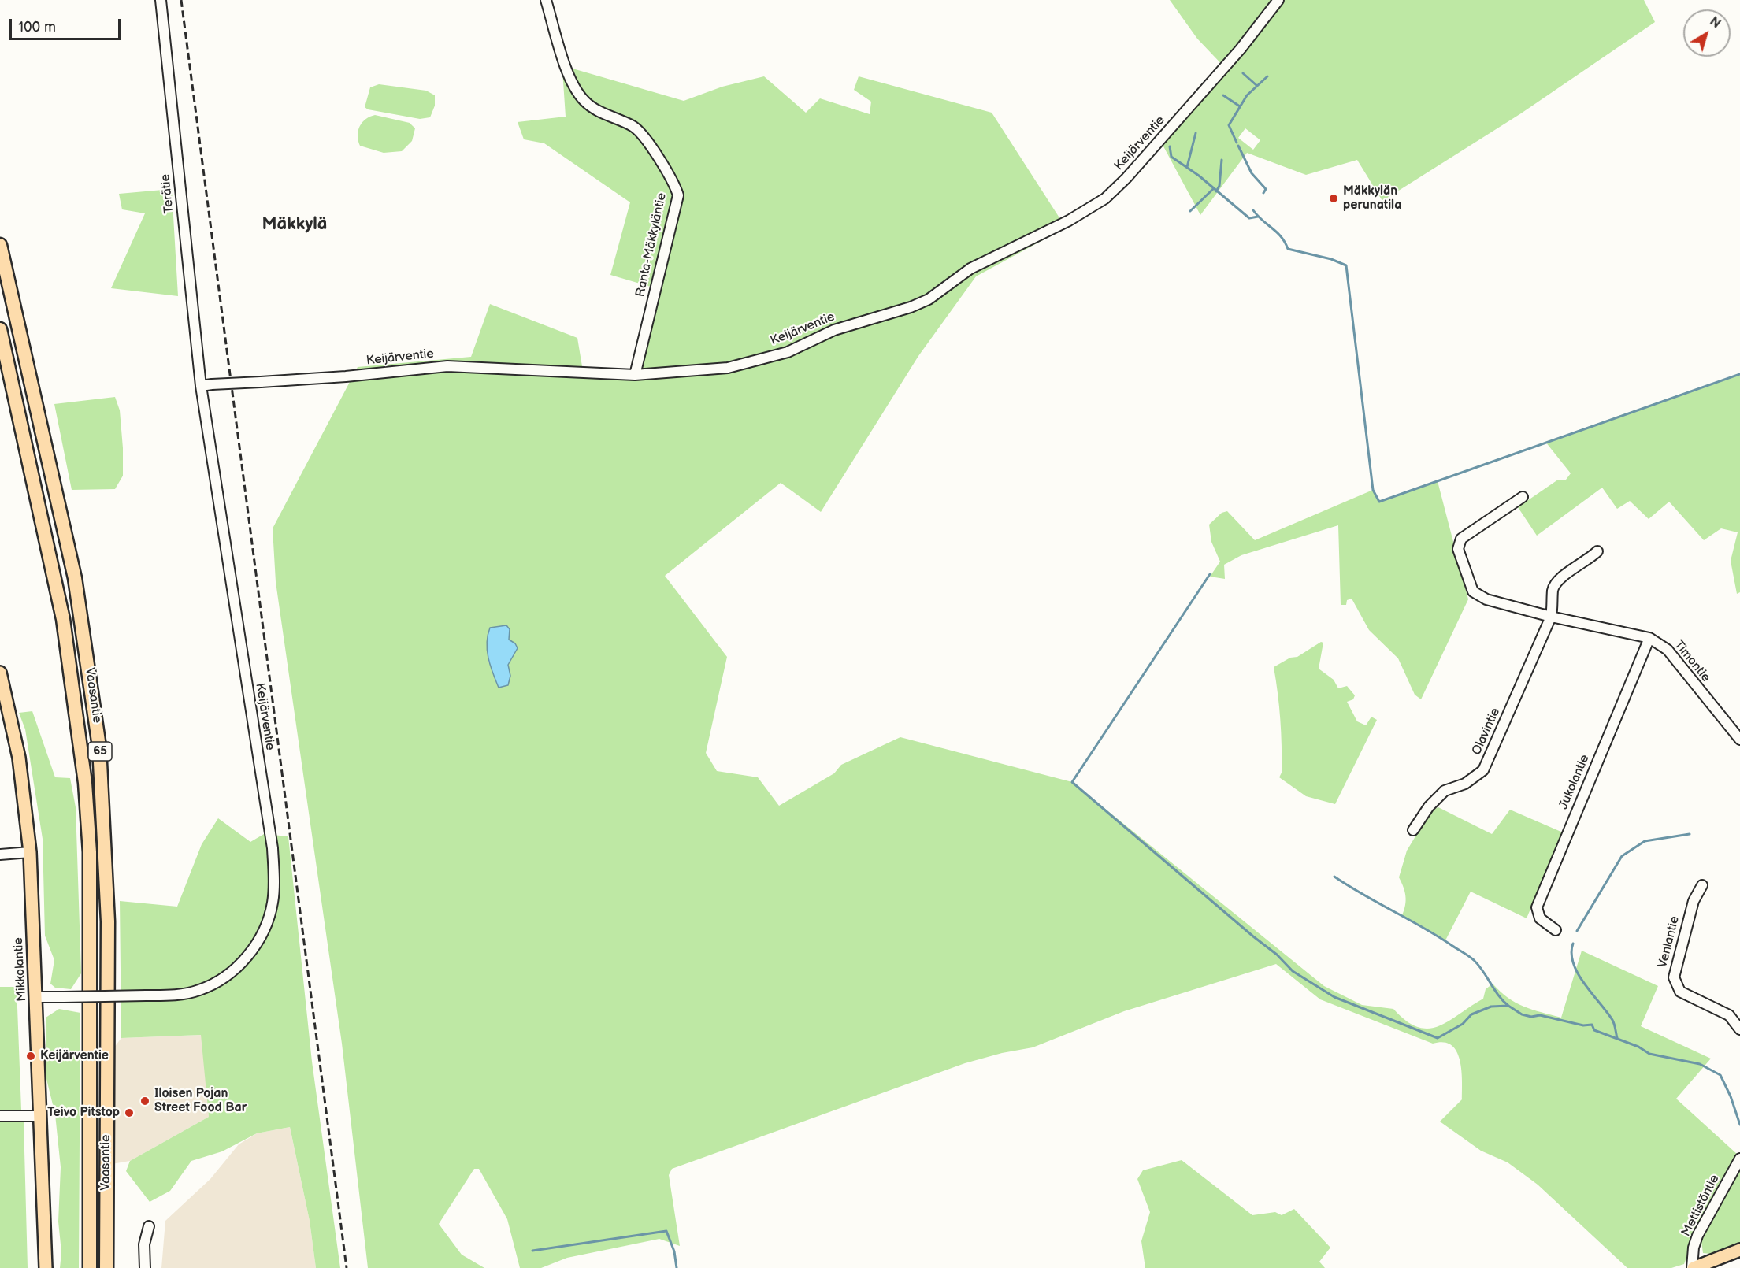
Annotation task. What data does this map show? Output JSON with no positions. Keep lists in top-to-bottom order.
{
  "streets": {
    "highway": ["Vaasantie", "65"],
    "main road": ["Mikkolantie"],
    "street": [
      "Keijärventie",
      "Terätie",
      "Ranta-Mäkkyläntie",
      "Timontie",
      "Olavintie",
      "Jukolantie",
      "Venlantie",
      "Mettistöntie"
    ]
  },
  "crossings": [
    ["Keijärventie", "Terätie"],
    ["Keijärventie", "Ranta-Mäkkyläntie"],
    ["Keijärventie", "Mikkolantie"],
    ["Timontie", "Olavintie"],
    ["Timontie", "Jukolantie"]
  ],
  "districts": ["Mäkkylä"],
  "places": [
    "Mäkkylän perunatila",
    "Keijärventie",
    "Iloisen Pojan Street Food Bar",
    "Teivo Pitstop"
  ],
  "scale_bar": "100 m",
  "north": "top right"
}
